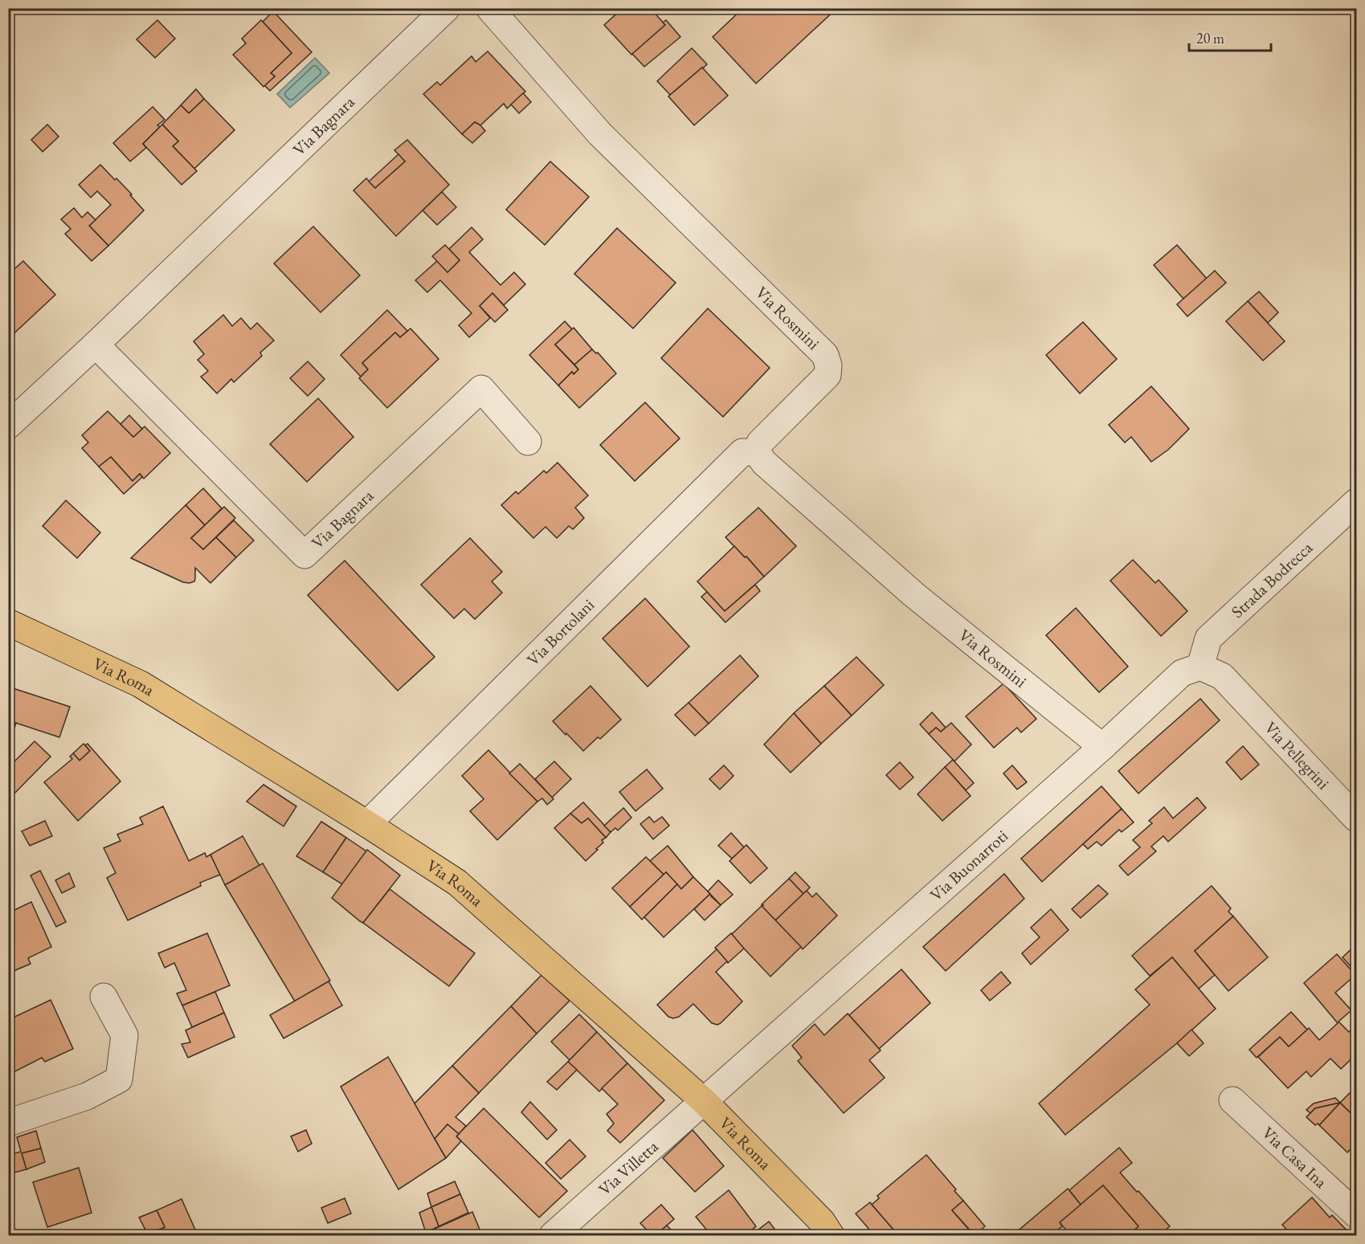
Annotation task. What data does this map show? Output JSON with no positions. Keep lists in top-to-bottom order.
{
  "streets": {
    "main road": ["Via Roma"],
    "street": [
      "Via Bagnara",
      "Via Rosmini",
      "Strada Bodrecca",
      "Via Bortolani",
      "Via Pellegrini",
      "Via Buonarroti",
      "Via Casa Ina",
      "Via Villetta"
    ]
  },
  "crossings": [
    ["Via Rosmini", "Via Bortolani"],
    ["Via Rosmini", "Via Buonarroti"],
    ["Strada Bodrecca", "Via Pellegrini"],
    ["Strada Bodrecca", "Via Buonarroti"],
    ["Via Bortolani", "Via Roma"],
    ["Via Roma", "Via Buonarroti"],
    ["Via Roma", "Via Villetta"],
    ["Via Pellegrini", "Via Buonarroti"],
    ["Via Buonarroti", "Via Villetta"]
  ],
  "scale_bar": "20 m"
}
